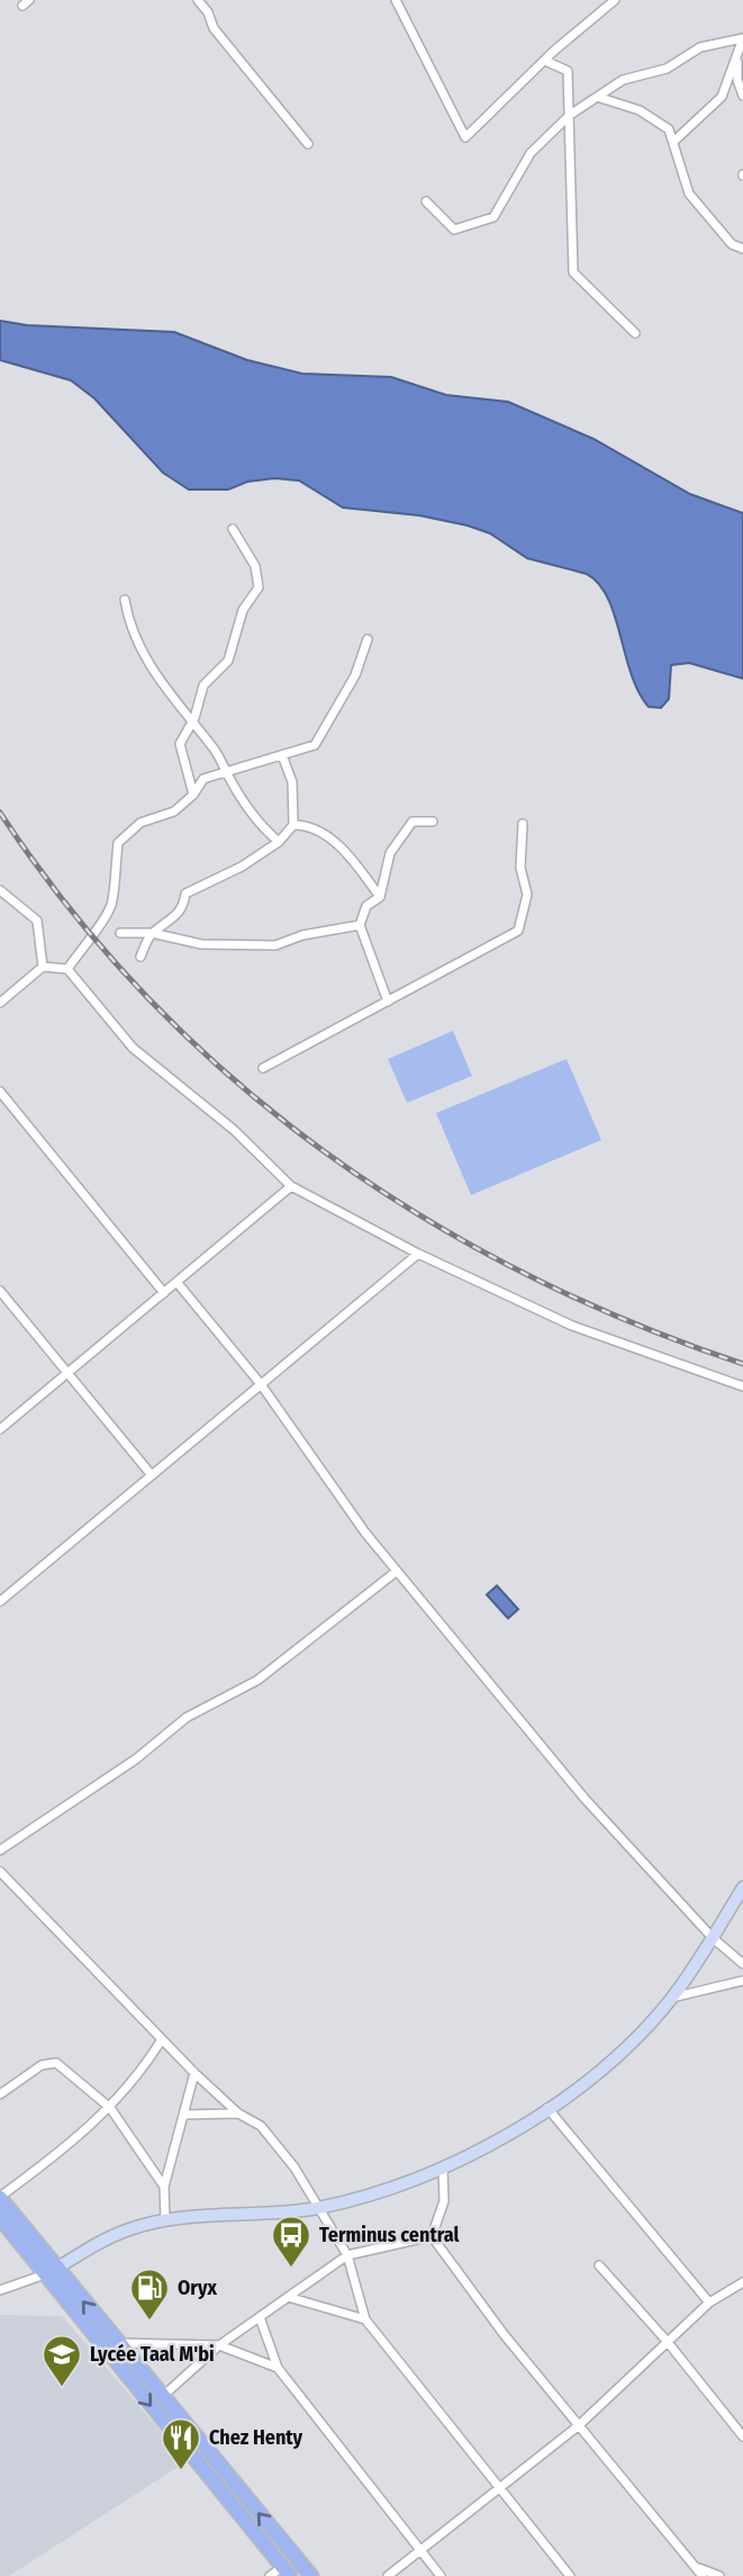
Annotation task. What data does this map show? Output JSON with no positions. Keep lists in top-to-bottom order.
{
  "places": {
    "bus stop": ["Terminus central"],
    "fuel station": ["Oryx"],
    "school or university": ["Lycée Taal M'bi"],
    "restaurant": ["Chez Henty"]
  }
}
